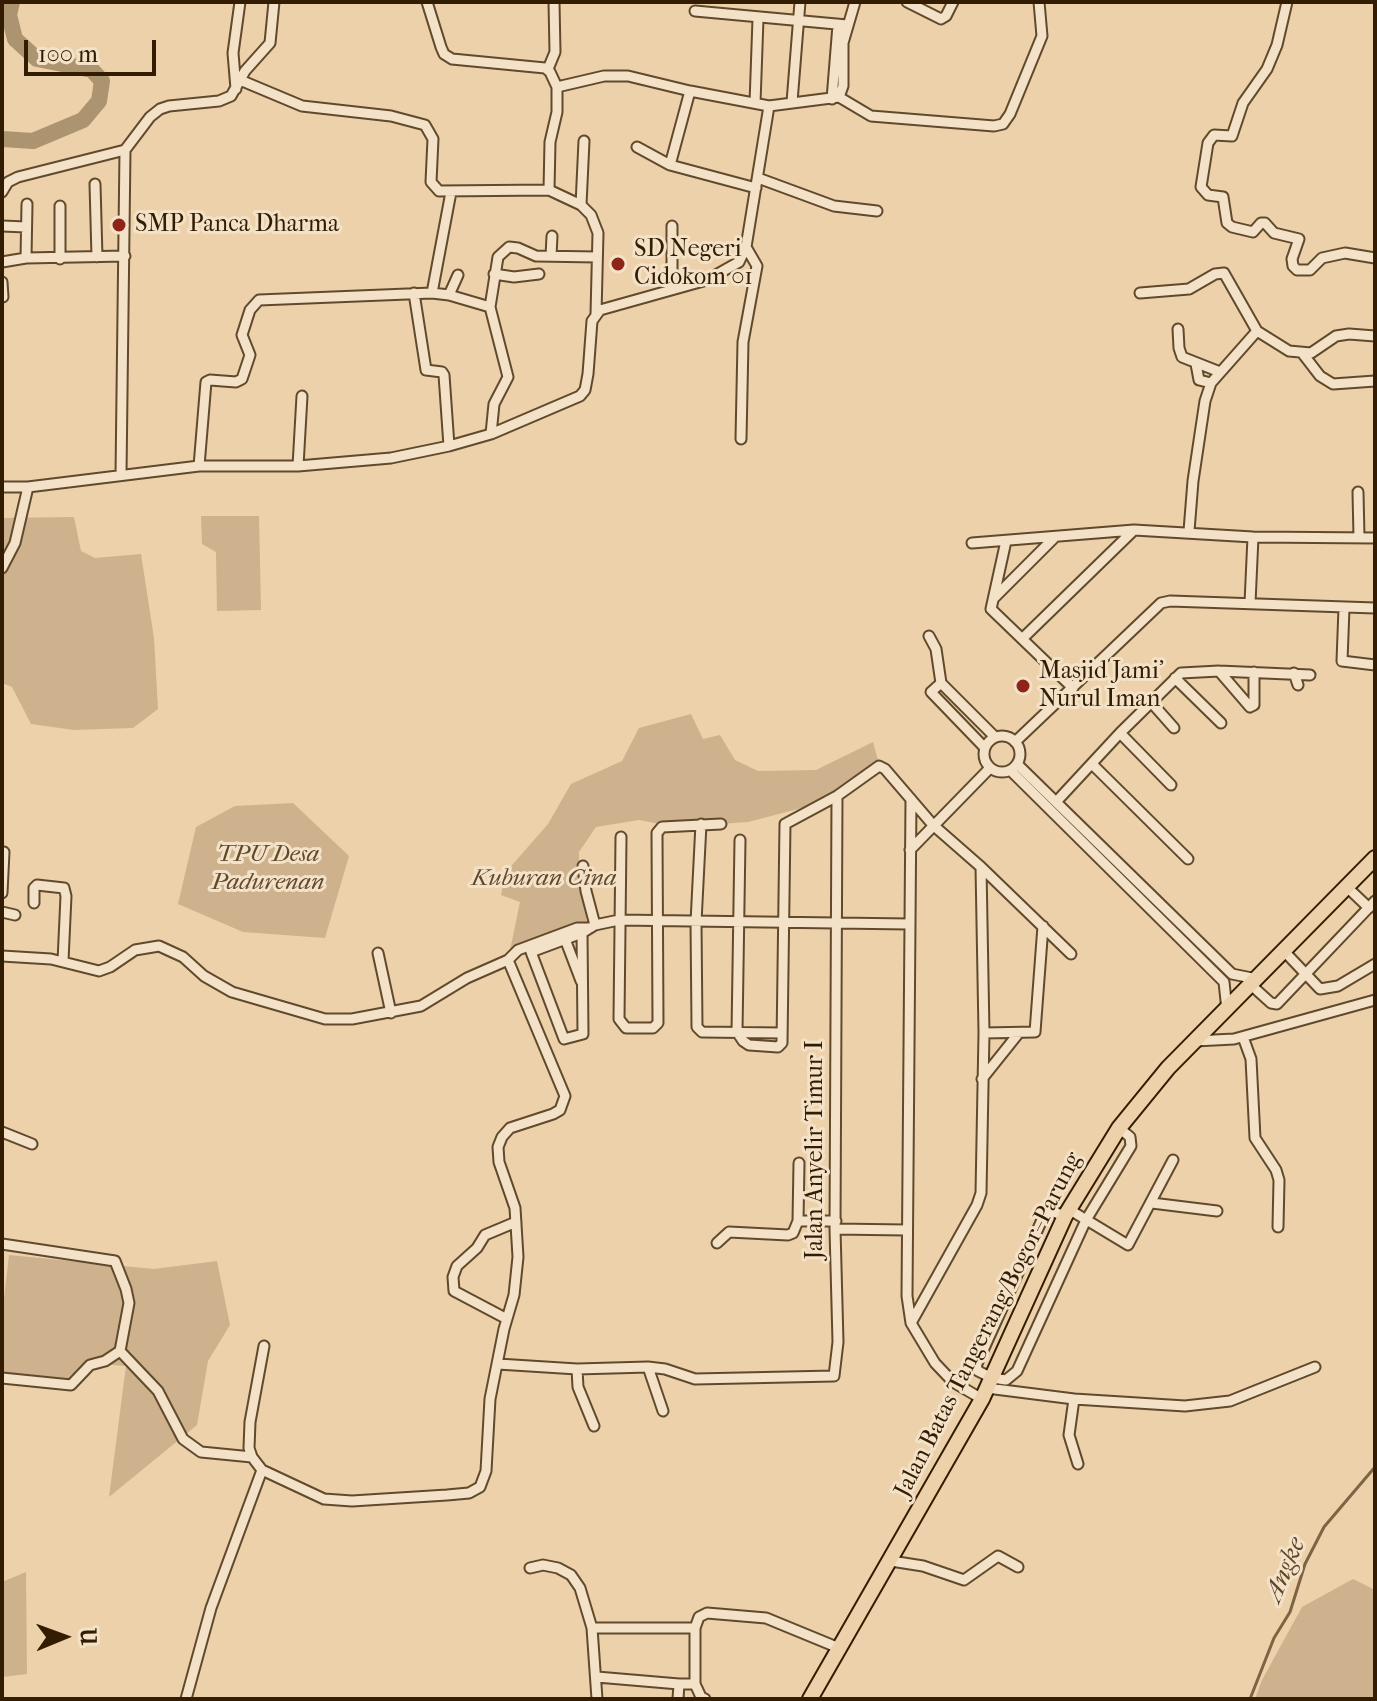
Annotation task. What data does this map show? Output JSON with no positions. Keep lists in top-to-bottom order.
{
  "streets": {
    "main road": ["Jalan Batas Tangerang/Bogor–Parung"],
    "street": ["Jalan Anyelir Timur I"]
  },
  "water": ["Angke"],
  "parks": ["TPU Desa Padurenan", "Kuburan Cina"],
  "places": ["SMP Panca Dharma", "SD Negeri Cidokom 01", "Masjid Jami' Nurul Iman"],
  "scale_bar": "100 m",
  "north": "right"
}
